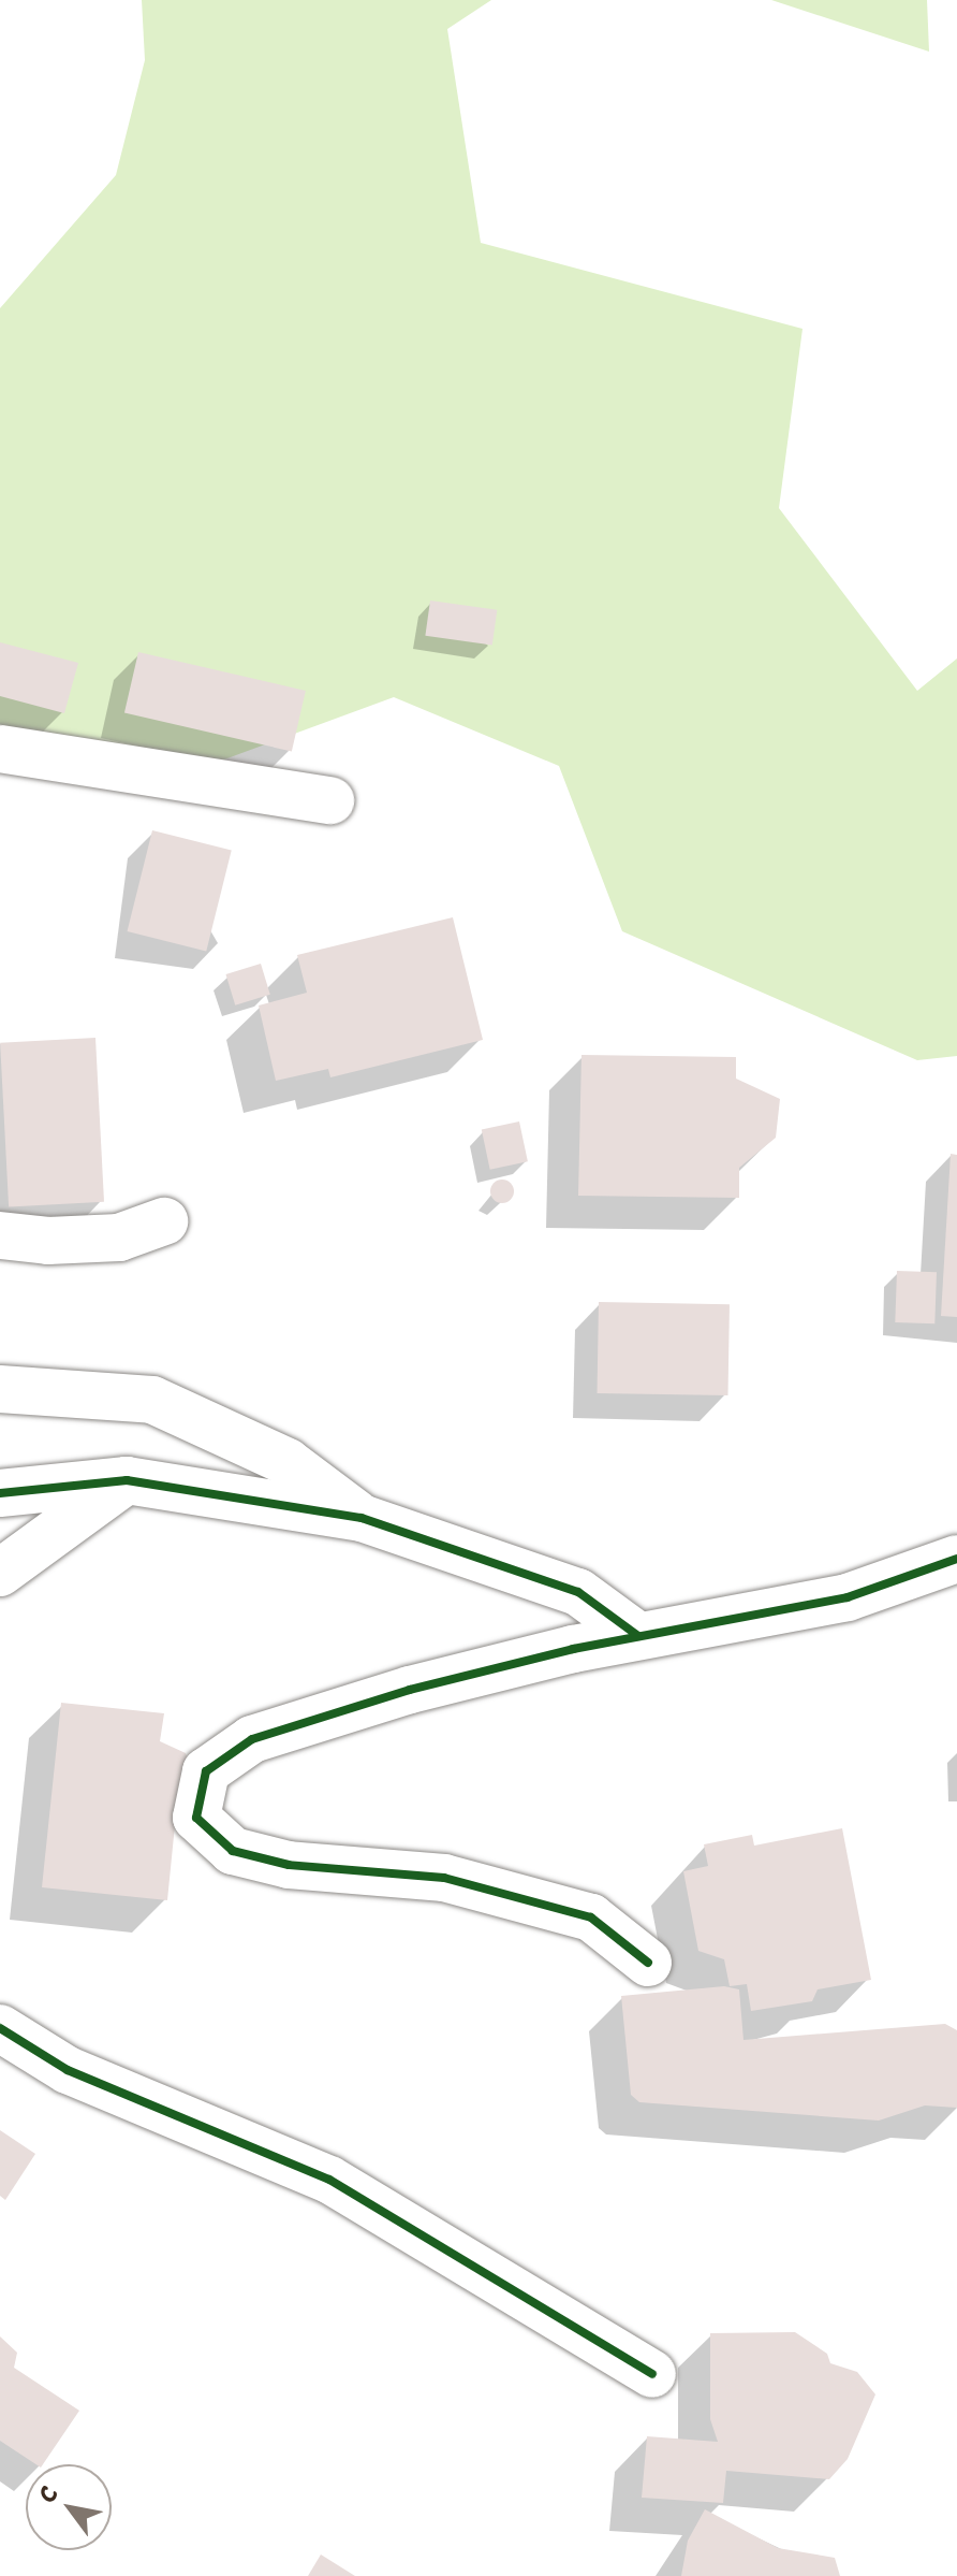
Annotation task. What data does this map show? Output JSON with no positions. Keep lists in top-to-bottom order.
{
  "north": "top left"
}
